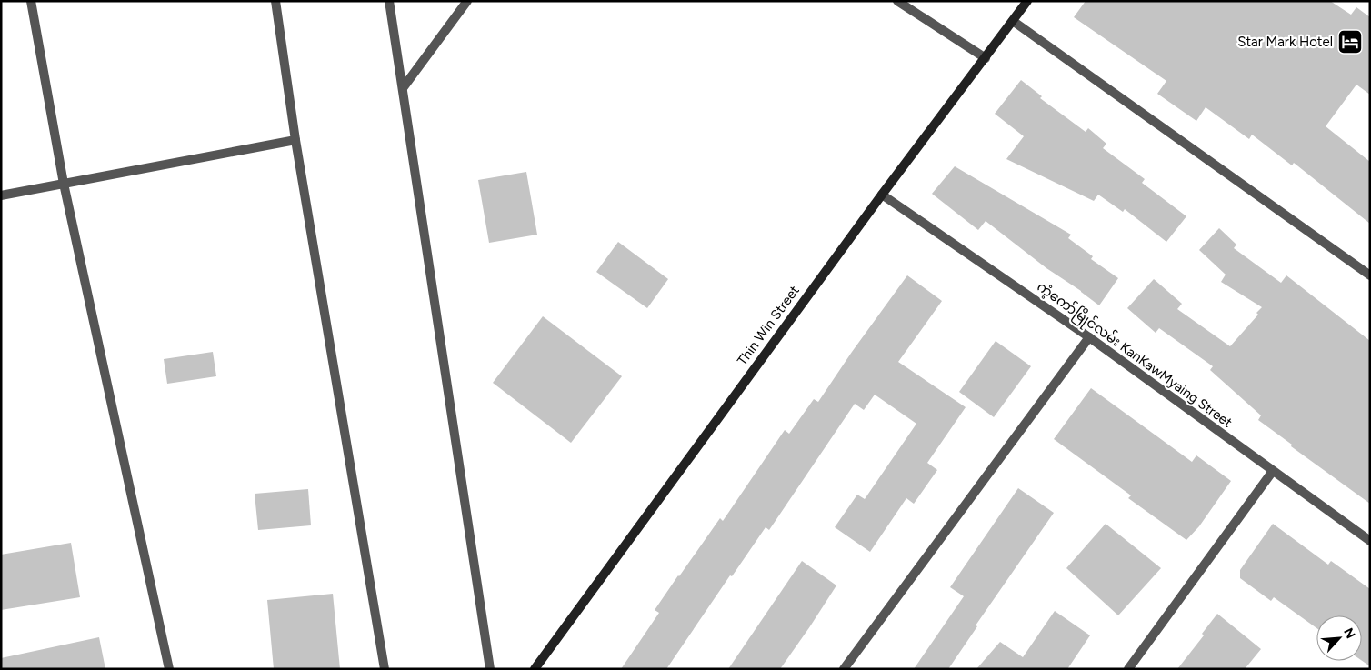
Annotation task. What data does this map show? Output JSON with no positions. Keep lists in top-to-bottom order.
{
  "streets": {
    "main road": ["Thin Win Street"],
    "street": ["ကံ့ကော်မြိုင်လမ်း KanKawMyaing Street"]
  },
  "crossings": [
    ["Thin Win Street", "ကံ့ကော်မြိုင်လမ်း KanKawMyaing Street"]
  ],
  "places": {
    "hotel": ["Star Mark Hotel"]
  },
  "north": "top right"
}
